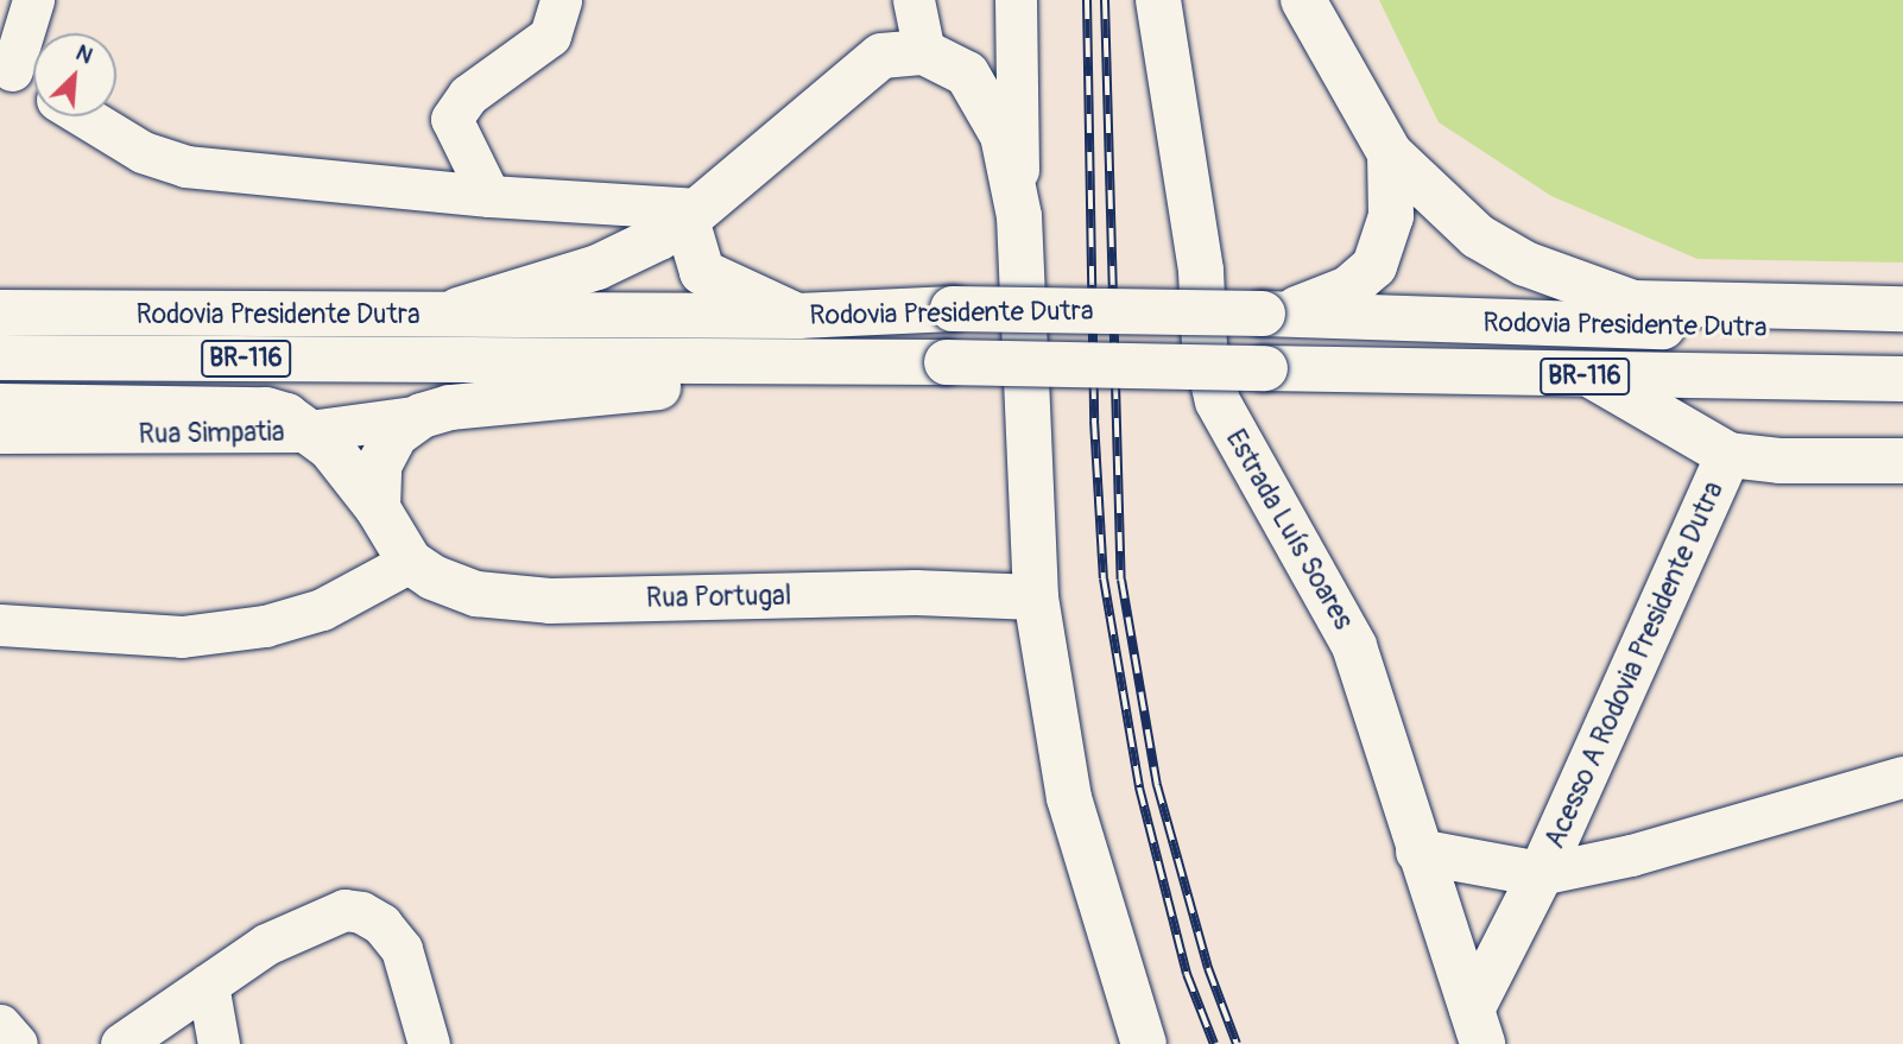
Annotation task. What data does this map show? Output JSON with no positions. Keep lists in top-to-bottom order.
{
  "streets": {
    "main road": [
      "Rodovia Presidente Dutra",
      "BR-116",
      "Estrada Luís Soares",
      "Rua Portugal",
      "Acesso A Rodovia Presidente Dutra"
    ],
    "street": ["Rua Simpatia"]
  },
  "crossings": [
    ["Rua Simpatia", "Rua Portugal"],
    ["Estrada Luís Soares", "Acesso A Rodovia Presidente Dutra"]
  ],
  "north": "top right"
}
